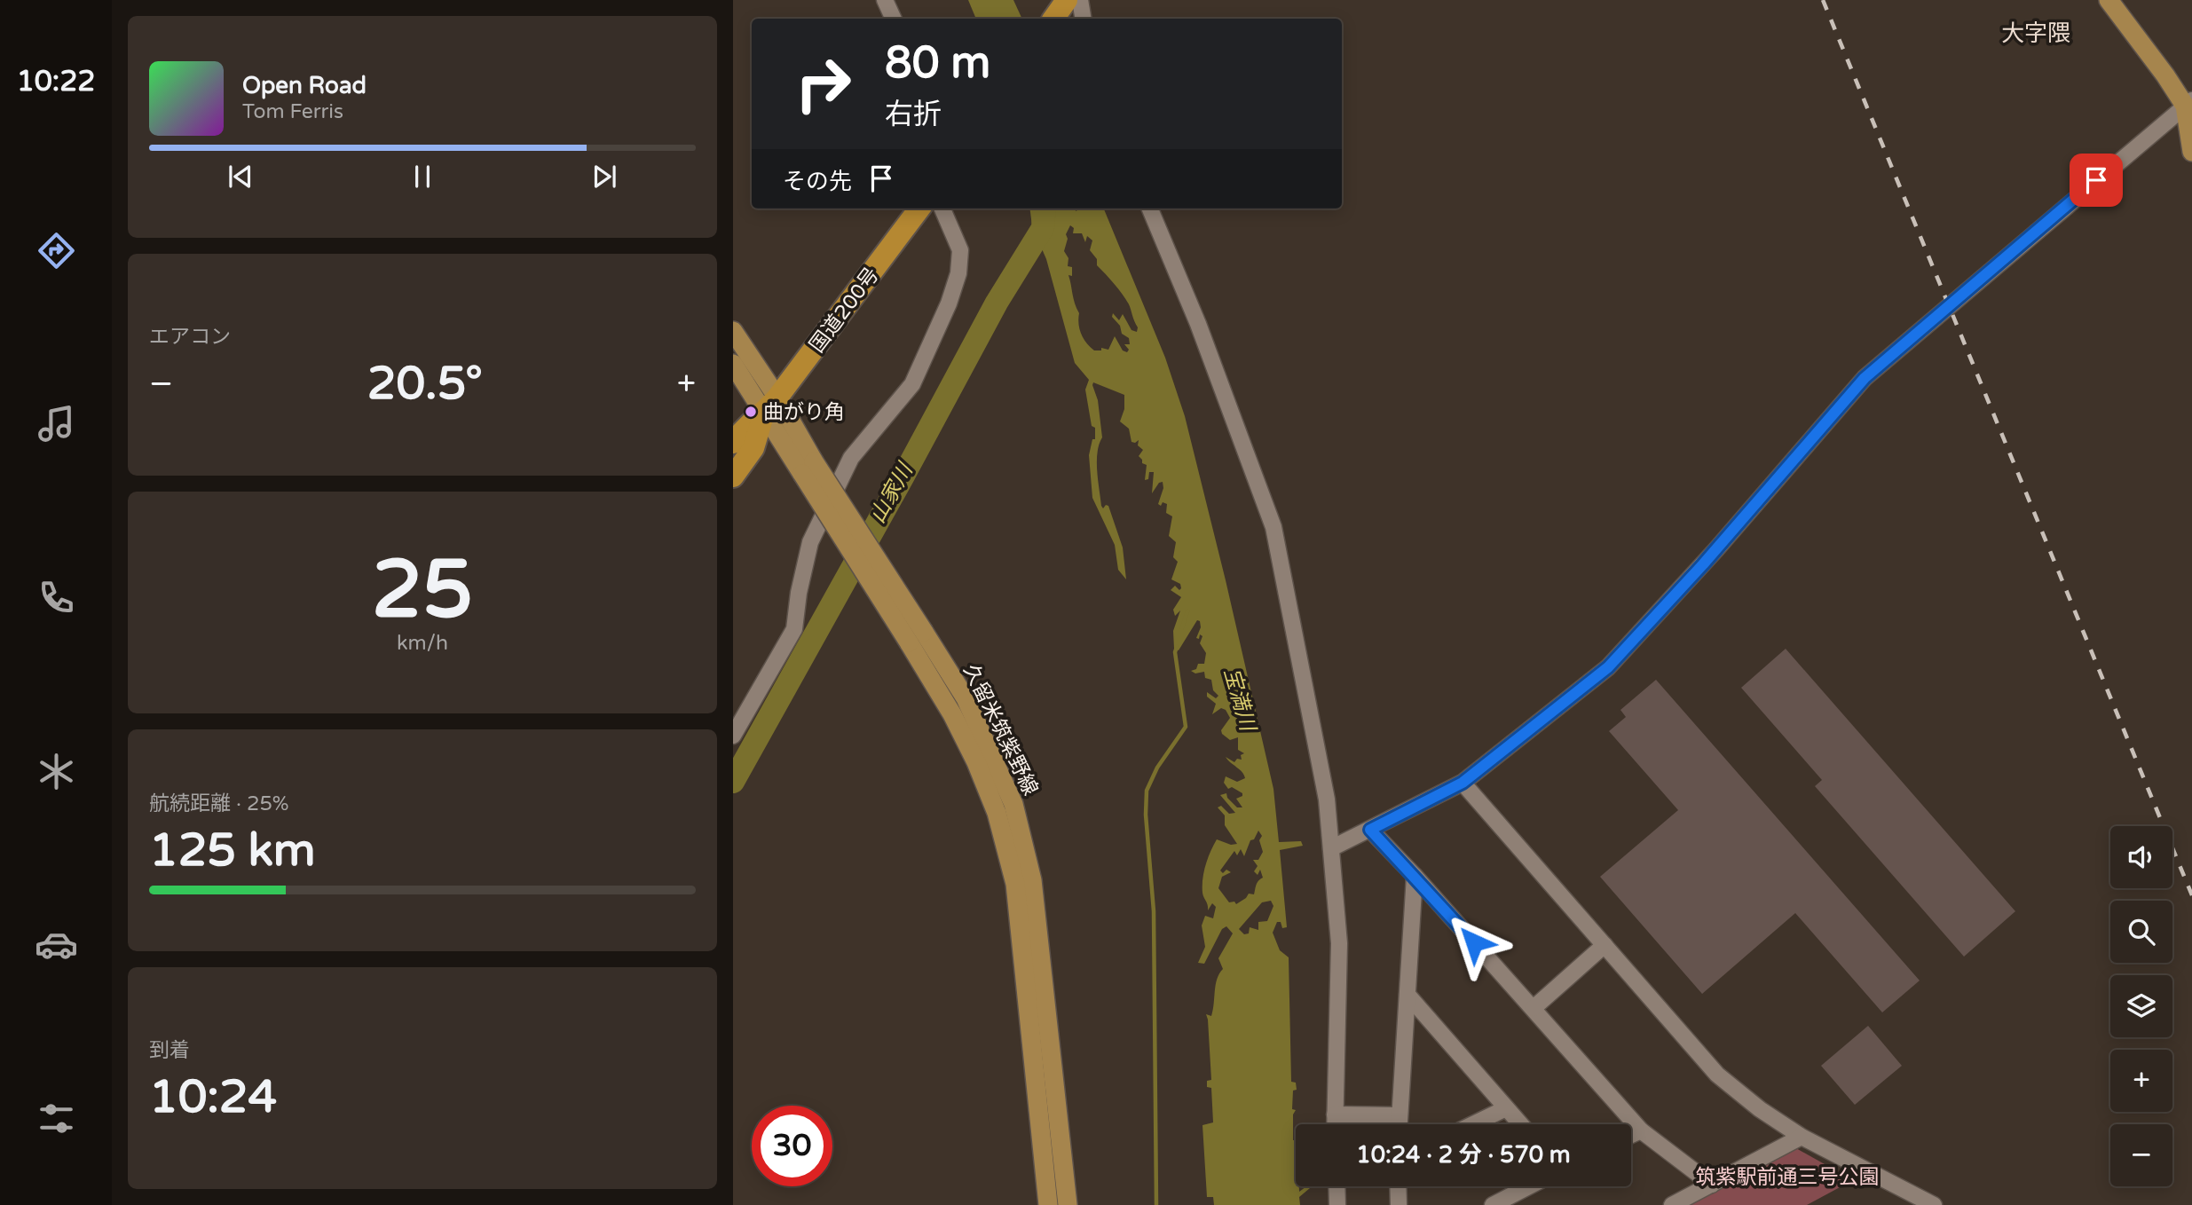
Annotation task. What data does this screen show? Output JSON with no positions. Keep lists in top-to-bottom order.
{
  "streets": {
    "highway": ["国道200号"],
    "main road": ["久留米筑紫野線"]
  },
  "crossings": [
    ["国道200号", "久留米筑紫野線"]
  ],
  "districts": ["大字隈"],
  "water": ["山家川", "宝満川"],
  "parks": ["筑紫駅前通三号公園"],
  "places": ["曲がり角"],
  "page": {
    "tabs": "10:22",
    "turn": ["80 m", "右折"],
    "song": ["Open Road", "Tom Ferris"],
    "then": "その先",
    "tile": [
      "エアコン",
      ["25", "km/h"],
      ["航続距離 · 25%", "125 km"],
      ["到着", "10:24"]
    ],
    "heat": ["−", "20.5°", "+"],
    "map_buttons": ["+", "−"],
    "limit": "30",
    "trip": "10:24 · 2 分 · 570 m"
  }
}
